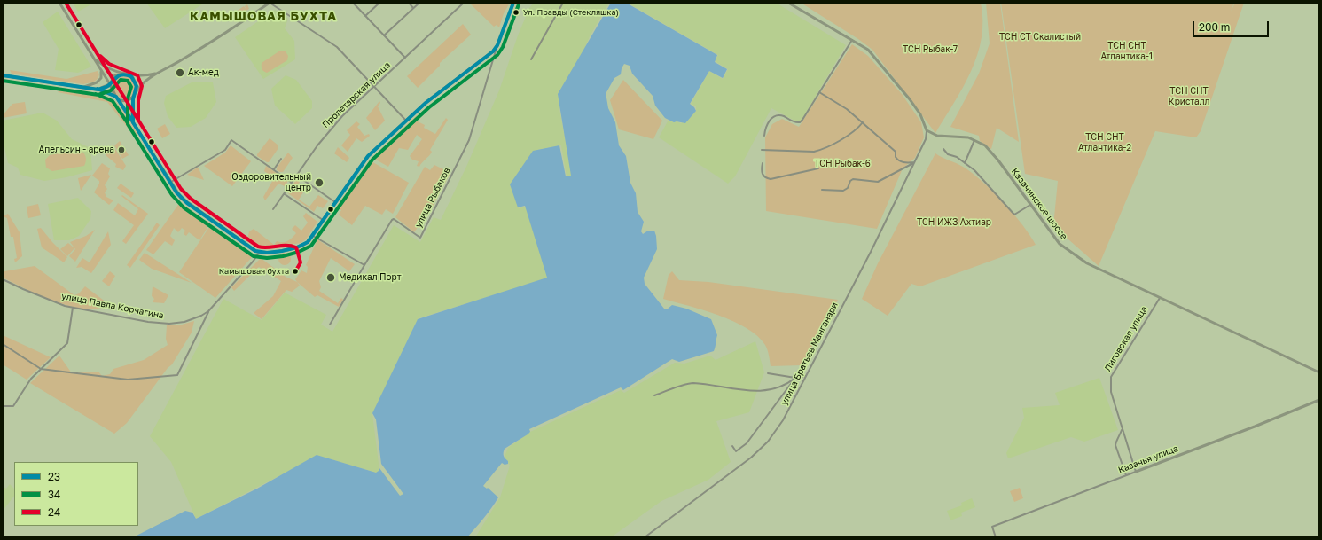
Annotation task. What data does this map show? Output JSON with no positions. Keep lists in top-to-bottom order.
{
  "streets": {
    "main road": ["Казачинское шоссе", "Казачья улица"],
    "street": [
      "Пролетарская улица",
      "улица Рыбаков",
      "улица Павла Корчагина",
      "Лиговская улица",
      "улица Братьев Манганари"
    ]
  },
  "crossings": [
    ["Казачинское шоссе", "Лиговская улица"],
    ["Казачинское шоссе", "улица Братьев Манганари"],
    ["Лиговская улица", "Казачья улица"]
  ],
  "districts": ["КАМЫШОВАЯ БУХТА"],
  "parks": [
    "ТСН СТ Скалистый",
    "ТСН СНТ Атлантика-1",
    "ТСН Рыбак-7",
    "ТСН СНТ Кристалл",
    "ТСН СНТ Атлантика-2",
    "ТСН Рыбак-6",
    "ТСН ИЖЗ Ахтиар"
  ],
  "places": [
    "Ул. Правды (Стекляшка)",
    "Ак-мед",
    "Апельсин - арена",
    "Оздоровительный центр",
    "Камышовая бухта",
    "Медикал Порт"
  ],
  "lines": ["transit line 23", "transit line 24", "transit line 34"],
  "legend": ["23", "34", "24"],
  "scale_bar": "200 m"
}
